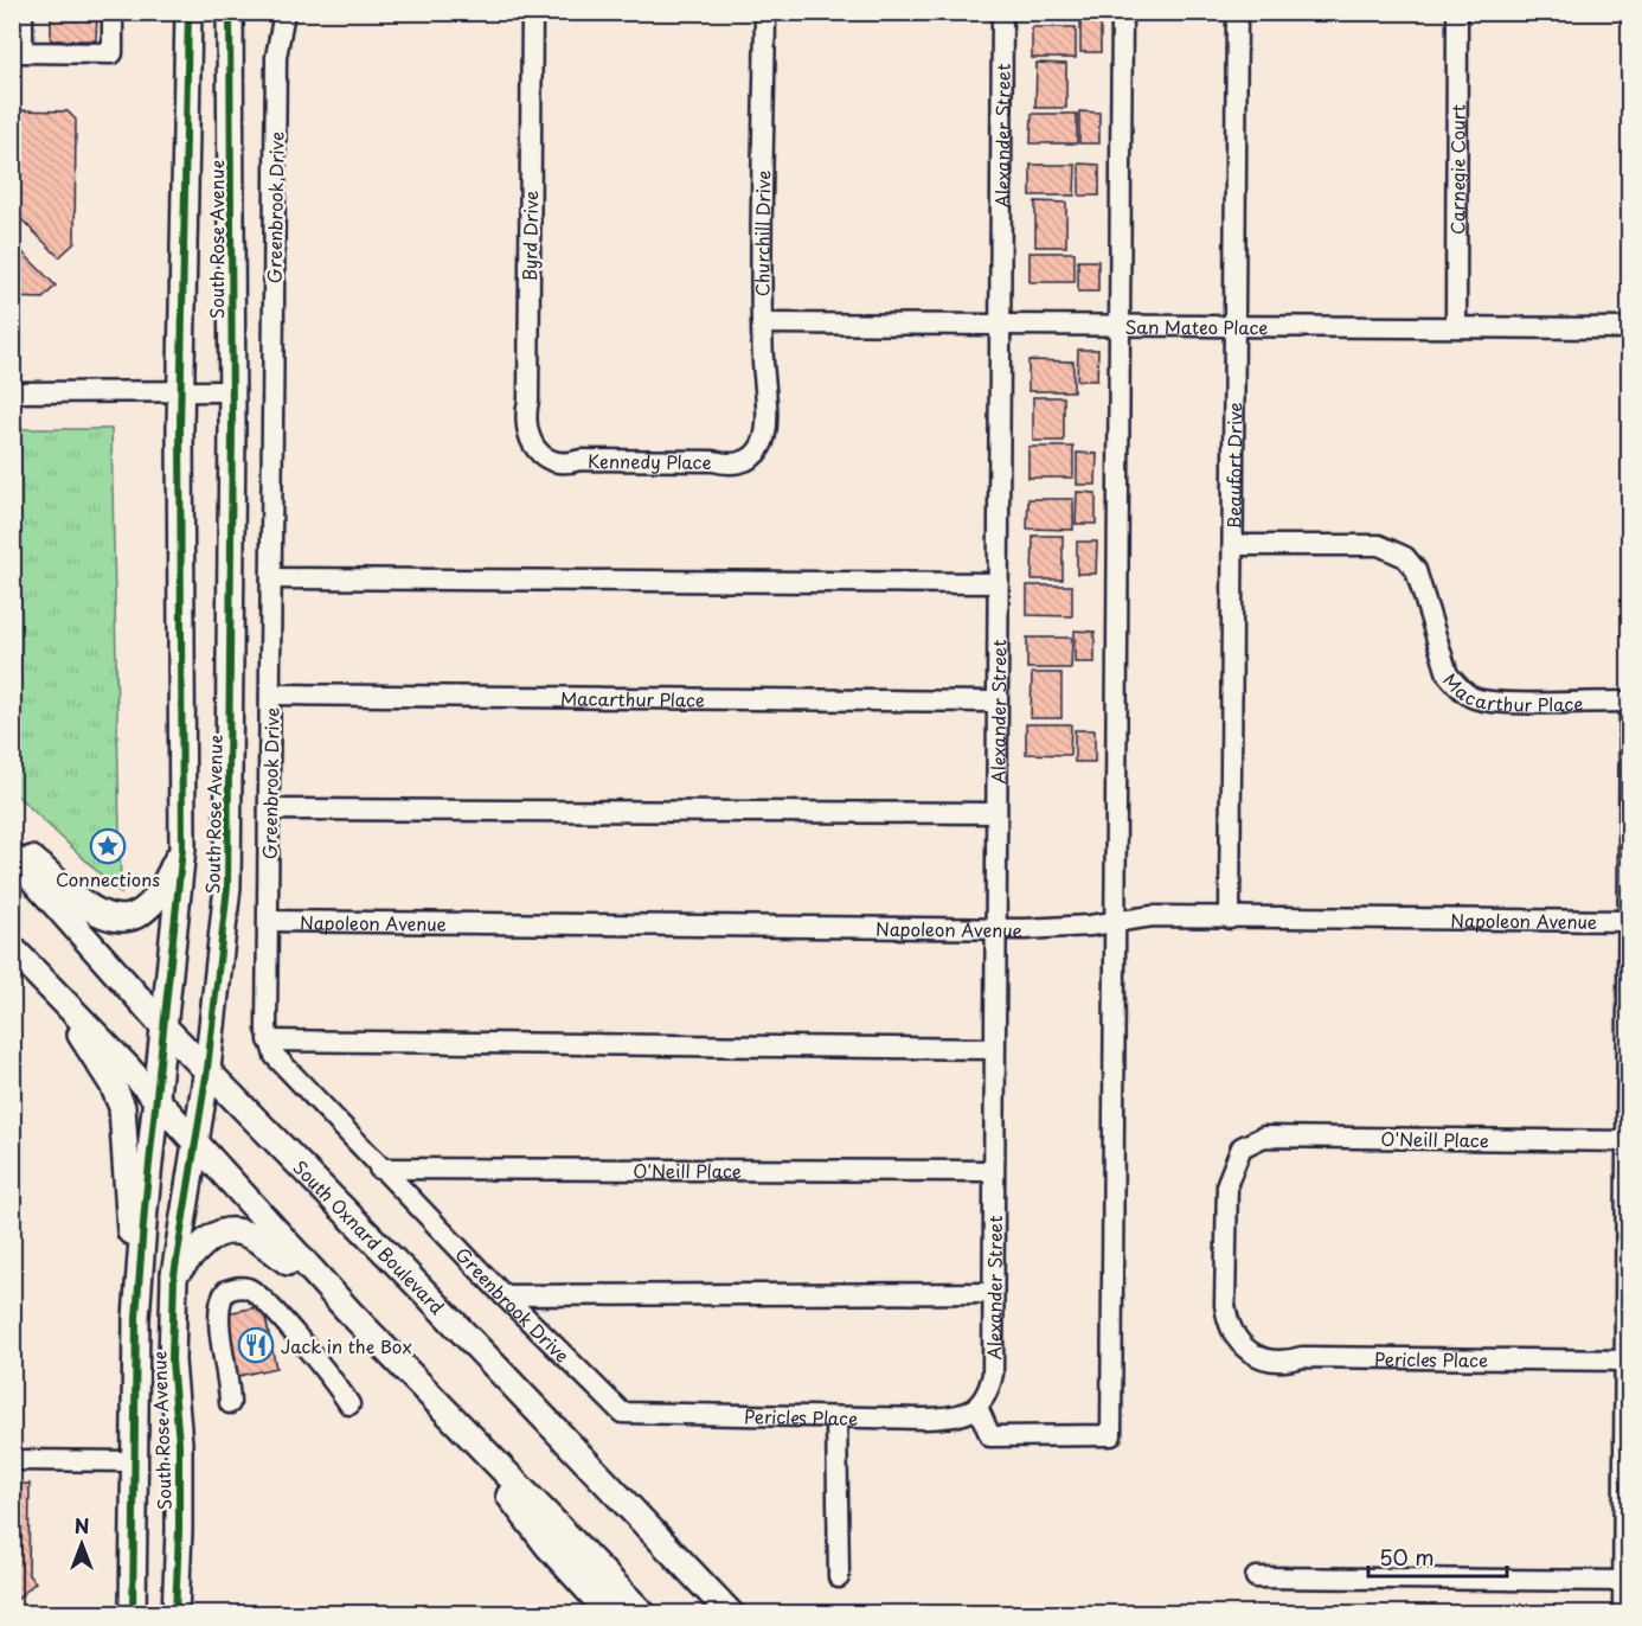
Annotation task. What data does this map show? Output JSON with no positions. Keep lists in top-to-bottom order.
{
  "streets": {
    "main road": ["South Rose Avenue", "South Oxnard Boulevard"],
    "street": [
      "Alexander Street",
      "Carnegie Court",
      "Greenbrook Drive",
      "Churchill Drive",
      "Byrd Drive",
      "San Mateo Place",
      "Kennedy Place",
      "Beaufort Drive",
      "Macarthur Place",
      "Napoleon Avenue",
      "O'Neill Place",
      "Pericles Place"
    ]
  },
  "crossings": [
    ["Alexander Street", "San Mateo Place"],
    ["Alexander Street", "Macarthur Place"],
    ["Alexander Street", "Napoleon Avenue"],
    ["Alexander Street", "O'Neill Place"],
    ["Alexander Street", "Pericles Place"],
    ["Carnegie Court", "San Mateo Place"],
    ["Greenbrook Drive", "Macarthur Place"],
    ["Greenbrook Drive", "Napoleon Avenue"],
    ["Greenbrook Drive", "O'Neill Place"],
    ["Greenbrook Drive", "Pericles Place"],
    ["Churchill Drive", "San Mateo Place"],
    ["Churchill Drive", "Kennedy Place"],
    ["Byrd Drive", "Kennedy Place"],
    ["South Rose Avenue", "South Oxnard Boulevard"],
    ["San Mateo Place", "Beaufort Drive"],
    ["Beaufort Drive", "Macarthur Place"],
    ["Beaufort Drive", "Napoleon Avenue"],
    ["O'Neill Place", "Pericles Place"]
  ],
  "places": {
    "place": ["Connections"],
    "restaurant": ["Jack in the Box"]
  },
  "scale_bar": "50 m",
  "north": "top"
}
